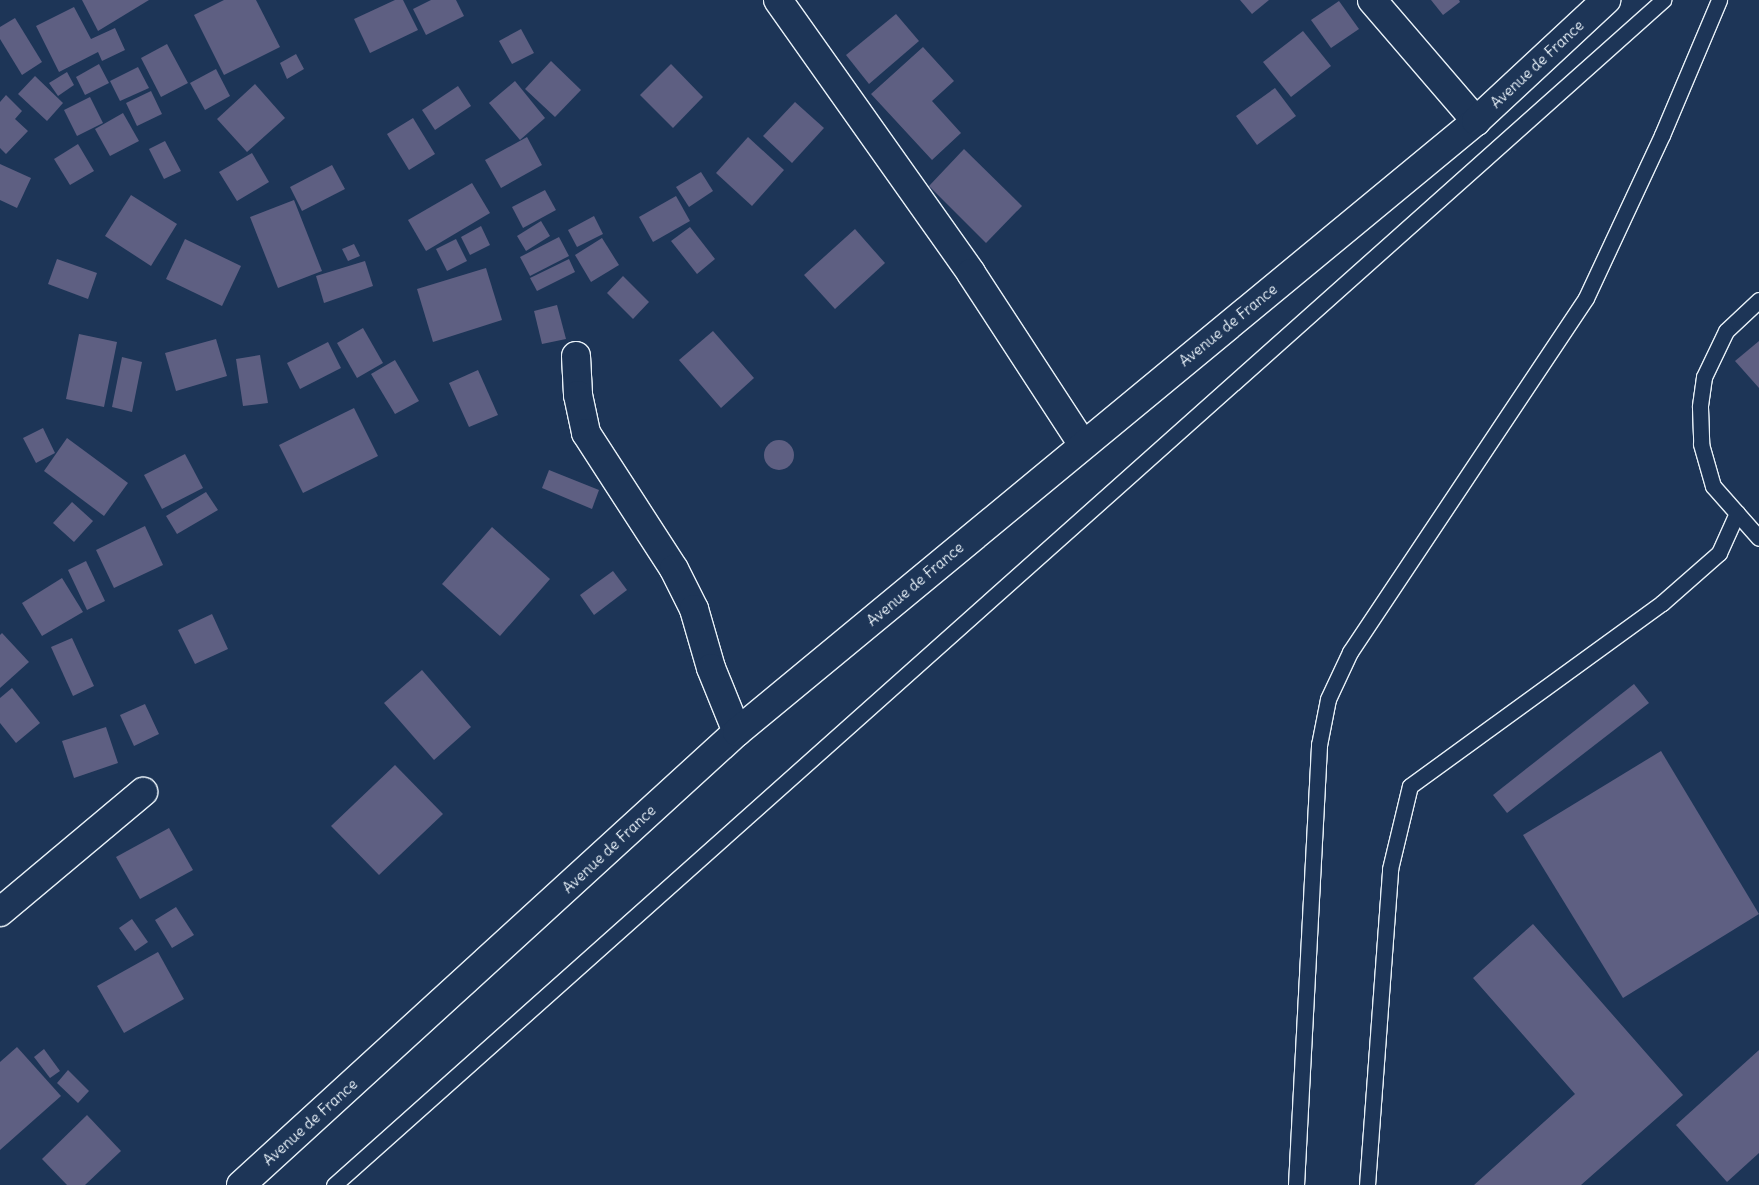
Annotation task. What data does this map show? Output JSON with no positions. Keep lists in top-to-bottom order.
{
  "streets": {
    "street": ["Avenue de France"]
  }
}
